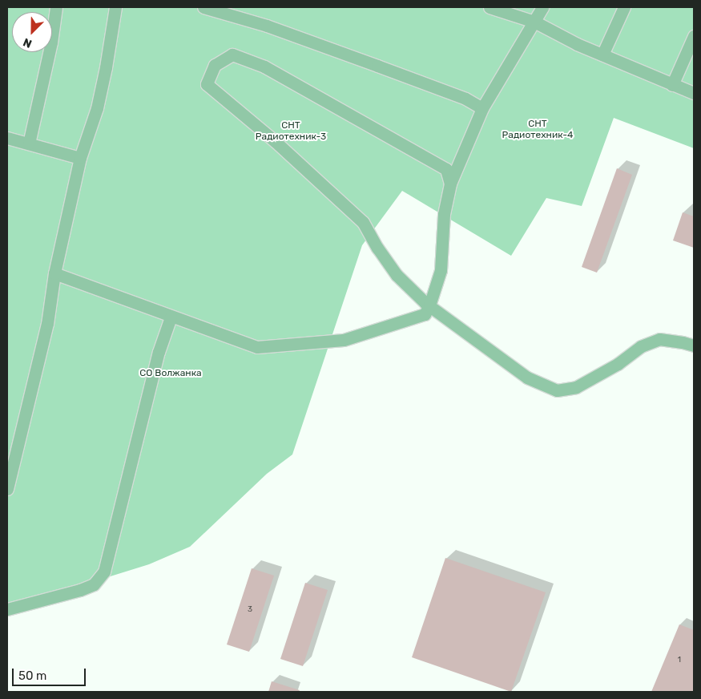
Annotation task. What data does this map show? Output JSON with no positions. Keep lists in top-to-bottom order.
{
  "parks": ["СНТ Радиотехник-4", "СНТ Радиотехник-3", "СО Волжанка"],
  "house_numbers": ["3", "1"],
  "scale_bar": "50 m",
  "north": "bottom left"
}
